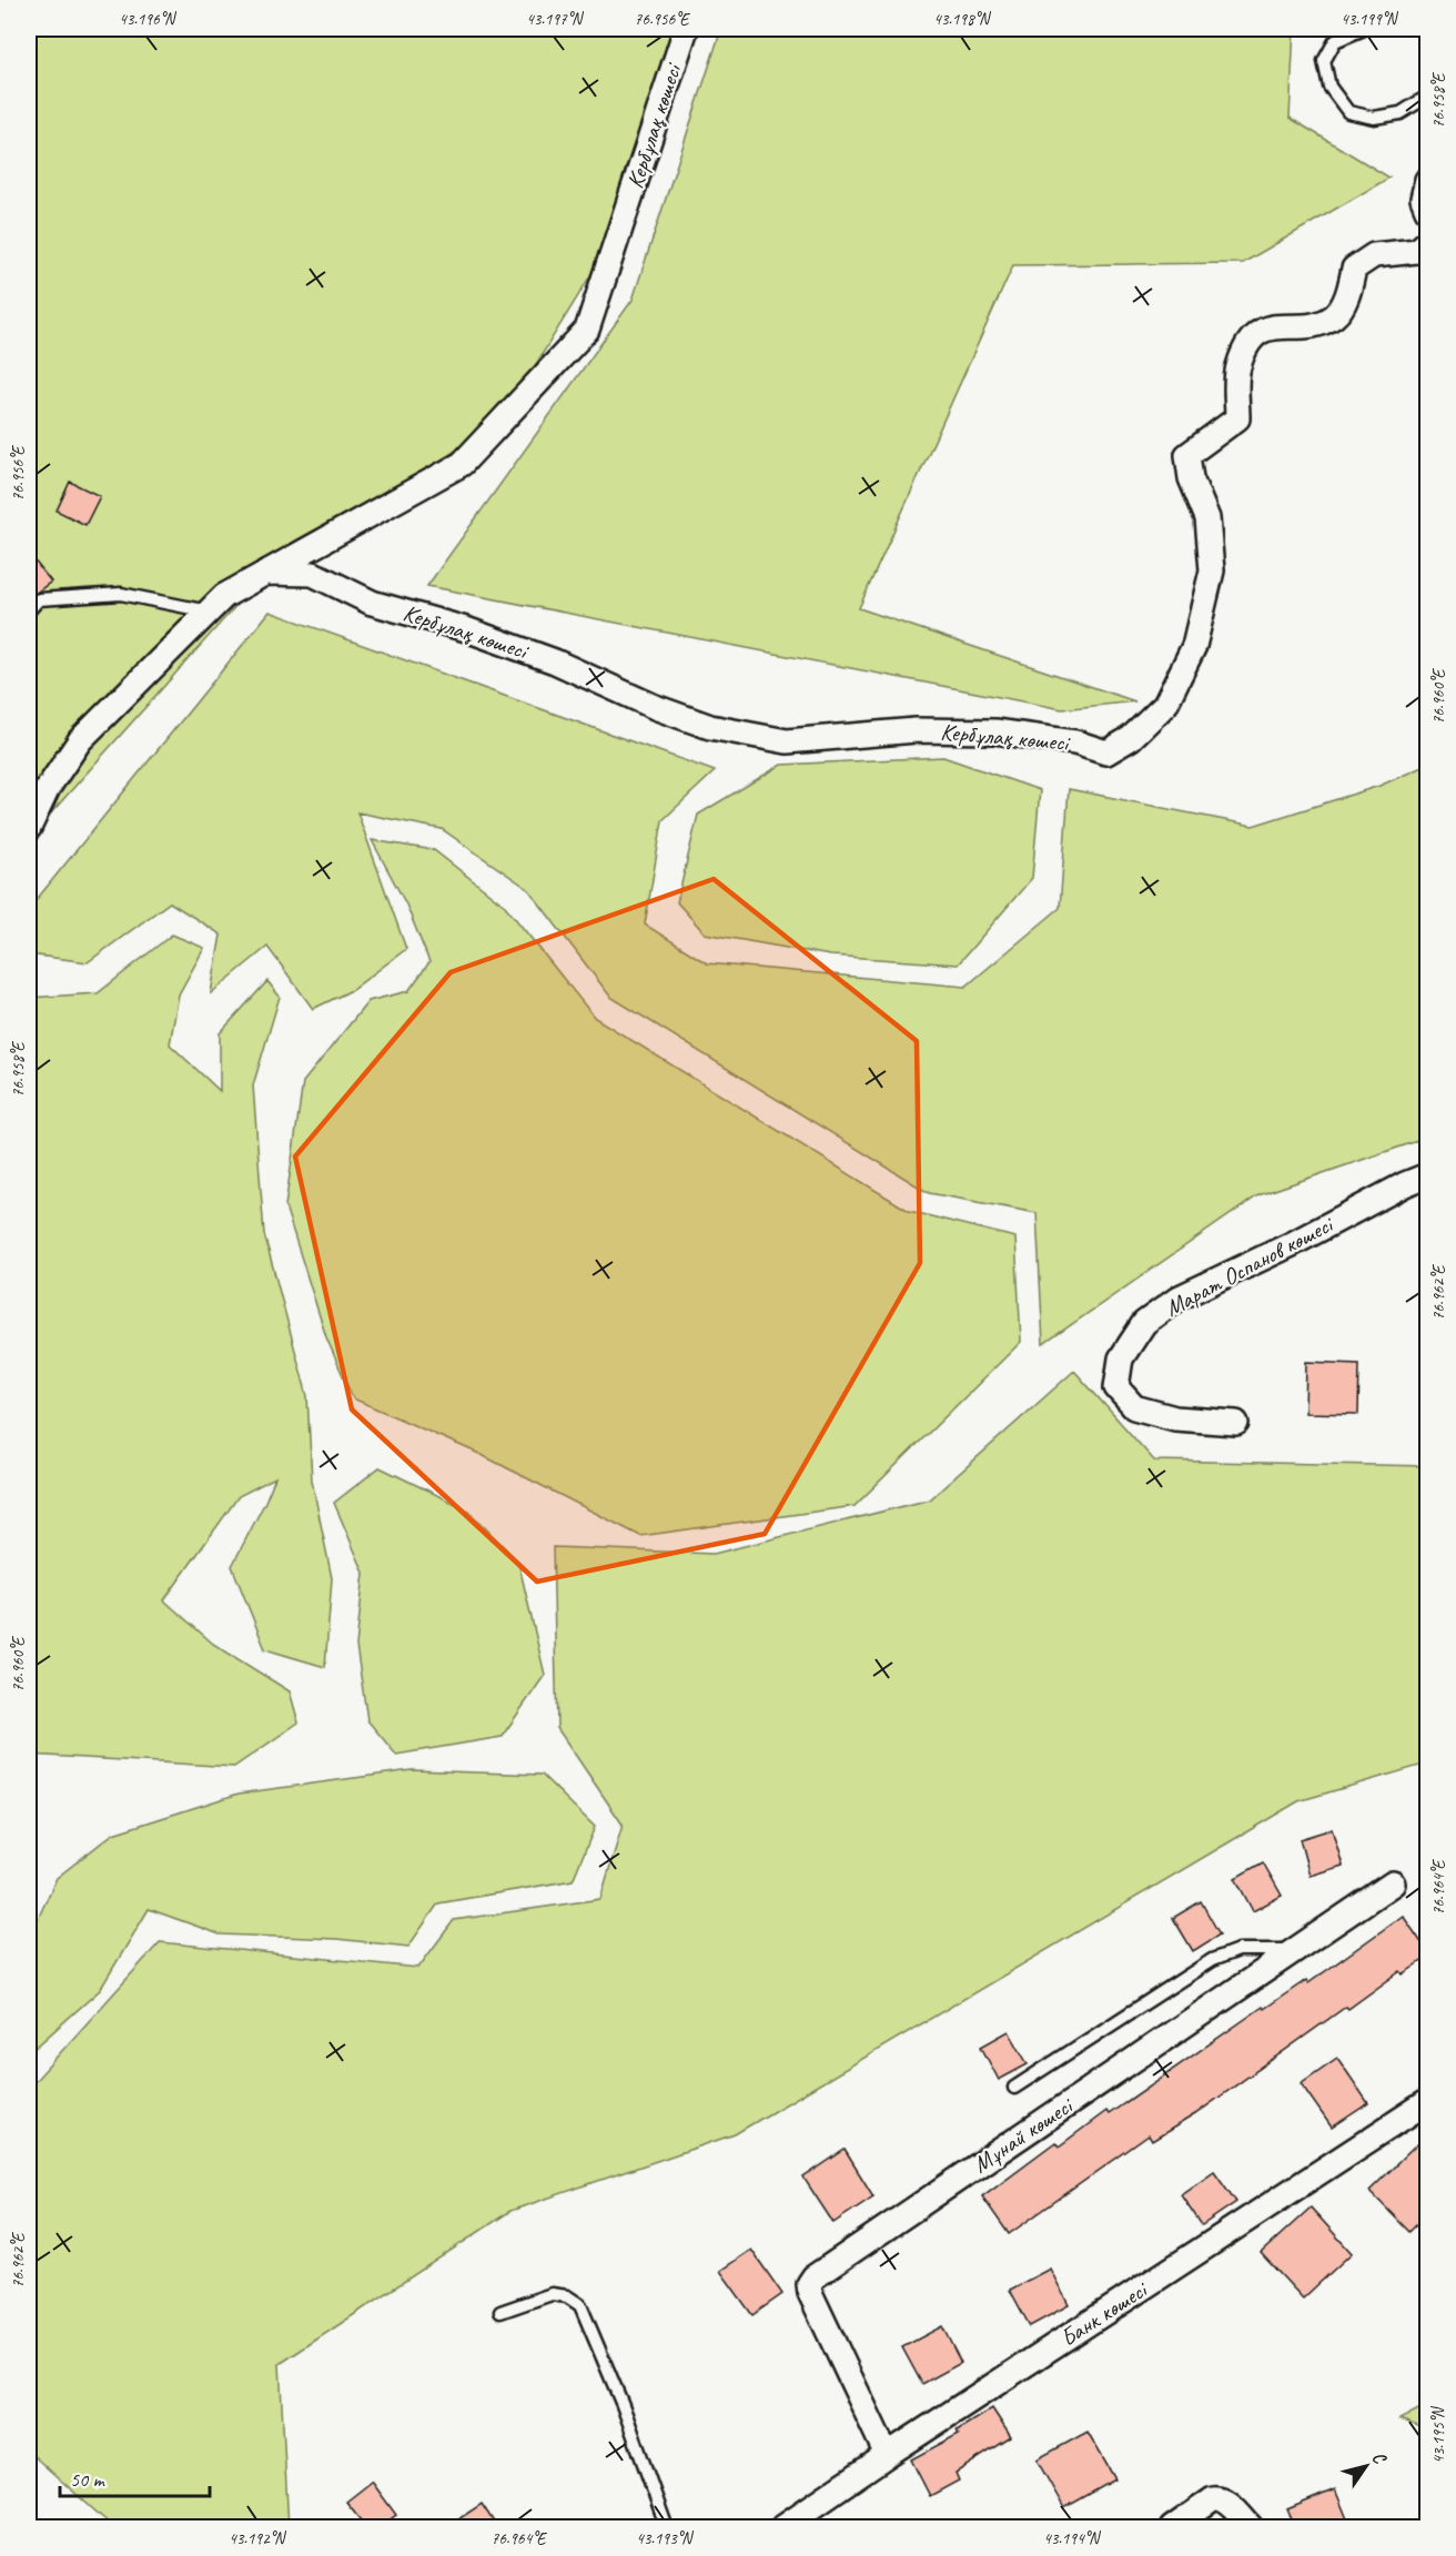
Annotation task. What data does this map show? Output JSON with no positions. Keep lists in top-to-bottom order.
{
  "streets": {
    "street": [
      "Кербұлақ көшесі",
      "Марат Оспанов көшесі",
      "Мұнай көшесі",
      "Банк көшесі"
    ]
  },
  "crossings": [
    ["Мұнай көшесі", "Банк көшесі"]
  ],
  "scale_bar": "50 m",
  "north": "top right",
  "coordinates": [
    "43.196°N",
    "43.197°N",
    "76.956°E",
    "43.198°N",
    "43.199°N",
    "76.958°E",
    "76.960°E",
    "76.962°E",
    "76.964°E",
    "43.195°N",
    "43.192°N",
    "43.193°N",
    "43.194°N"
  ]
}
